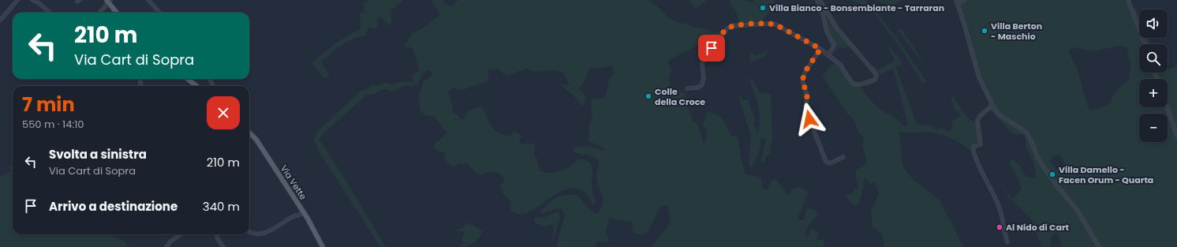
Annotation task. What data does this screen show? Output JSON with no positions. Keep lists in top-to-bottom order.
{
  "streets": {
    "main road": ["Via Vette"]
  },
  "places": [
    "Villa Bianco - Bonsembiante - Tarraran",
    "Villa Berton - Maschio",
    "Colle della Croce",
    "Villa Damello - Facen Orum - Quarta",
    "Al Nido di Cart"
  ],
  "page": {
    "map_buttons": ["+", "−"],
    "turn": ["210 m", "Via Cart di Sopra"],
    "heading": ["7 min", "550 m · 14:10"],
    "list": [
      {
        "name": "Svolta a sinistra",
        "note": "Via Cart di Sopra",
        "value": "210 m"
      },
      {
        "name": "Arrivo a destinazione",
        "value": "340 m"
      }
    ]
  }
}
